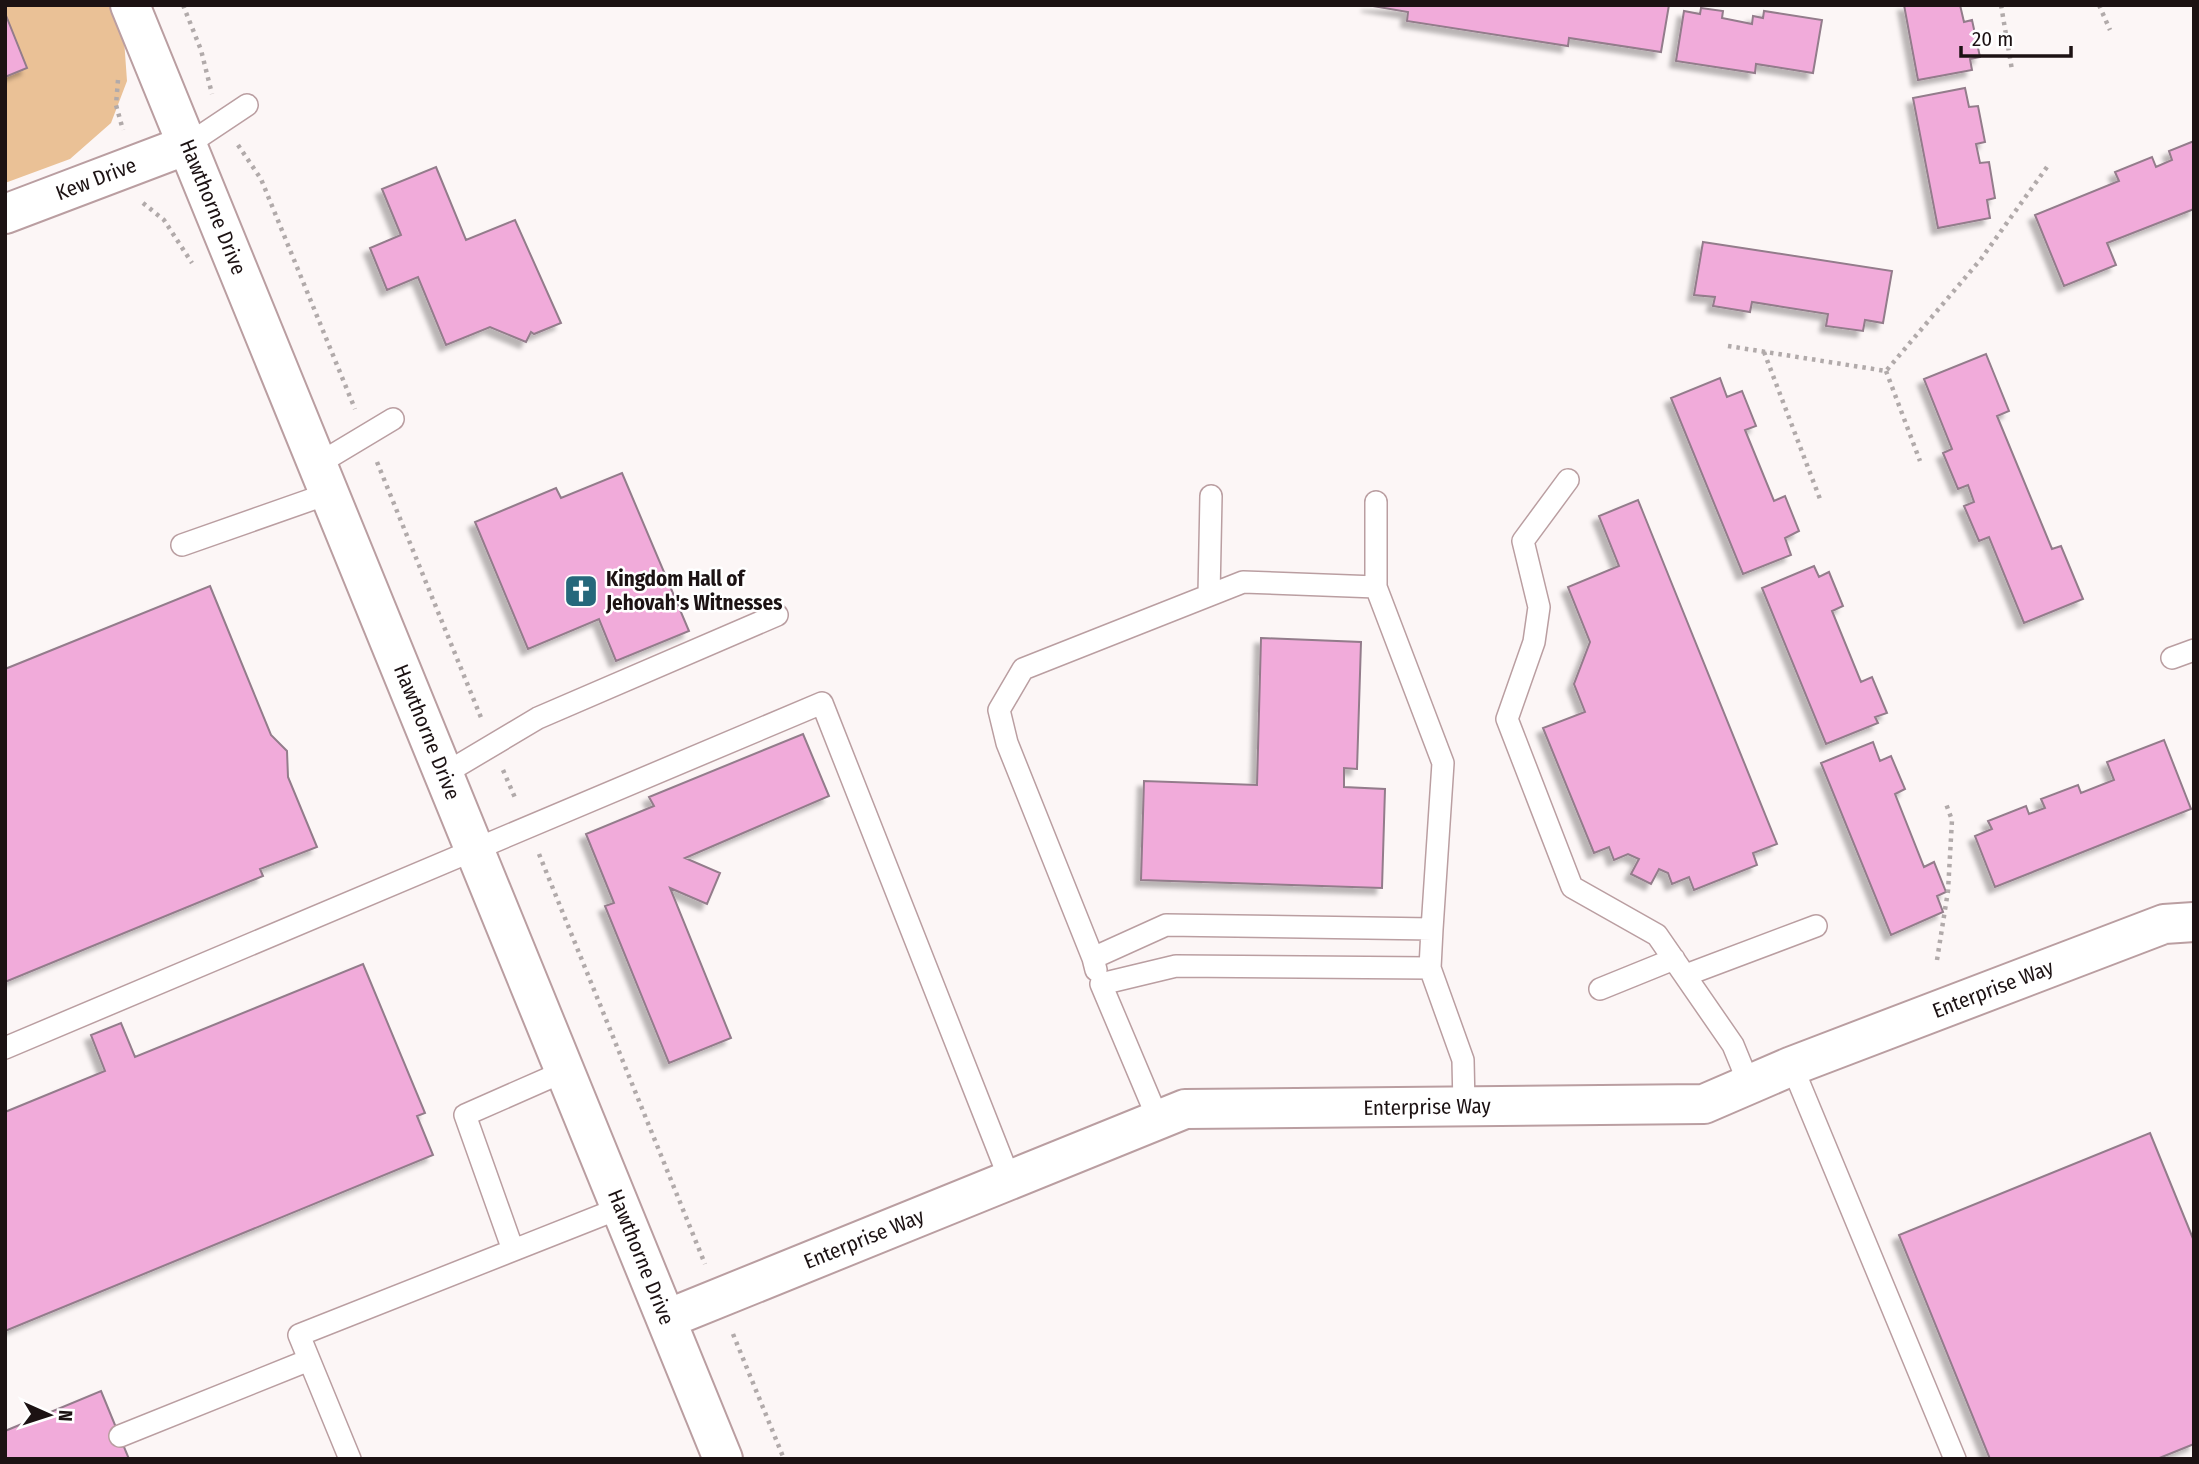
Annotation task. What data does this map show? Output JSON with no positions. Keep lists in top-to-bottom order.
{
  "streets": {
    "street": ["Kew Drive", "Hawthorne Drive", "Enterprise Way"]
  },
  "crossings": [
    ["Kew Drive", "Hawthorne Drive"],
    ["Hawthorne Drive", "Enterprise Way"]
  ],
  "places": {
    "church": ["Kingdom Hall of Jehovah's Witnesses"]
  },
  "scale_bar": "20 m",
  "north": "right"
}
